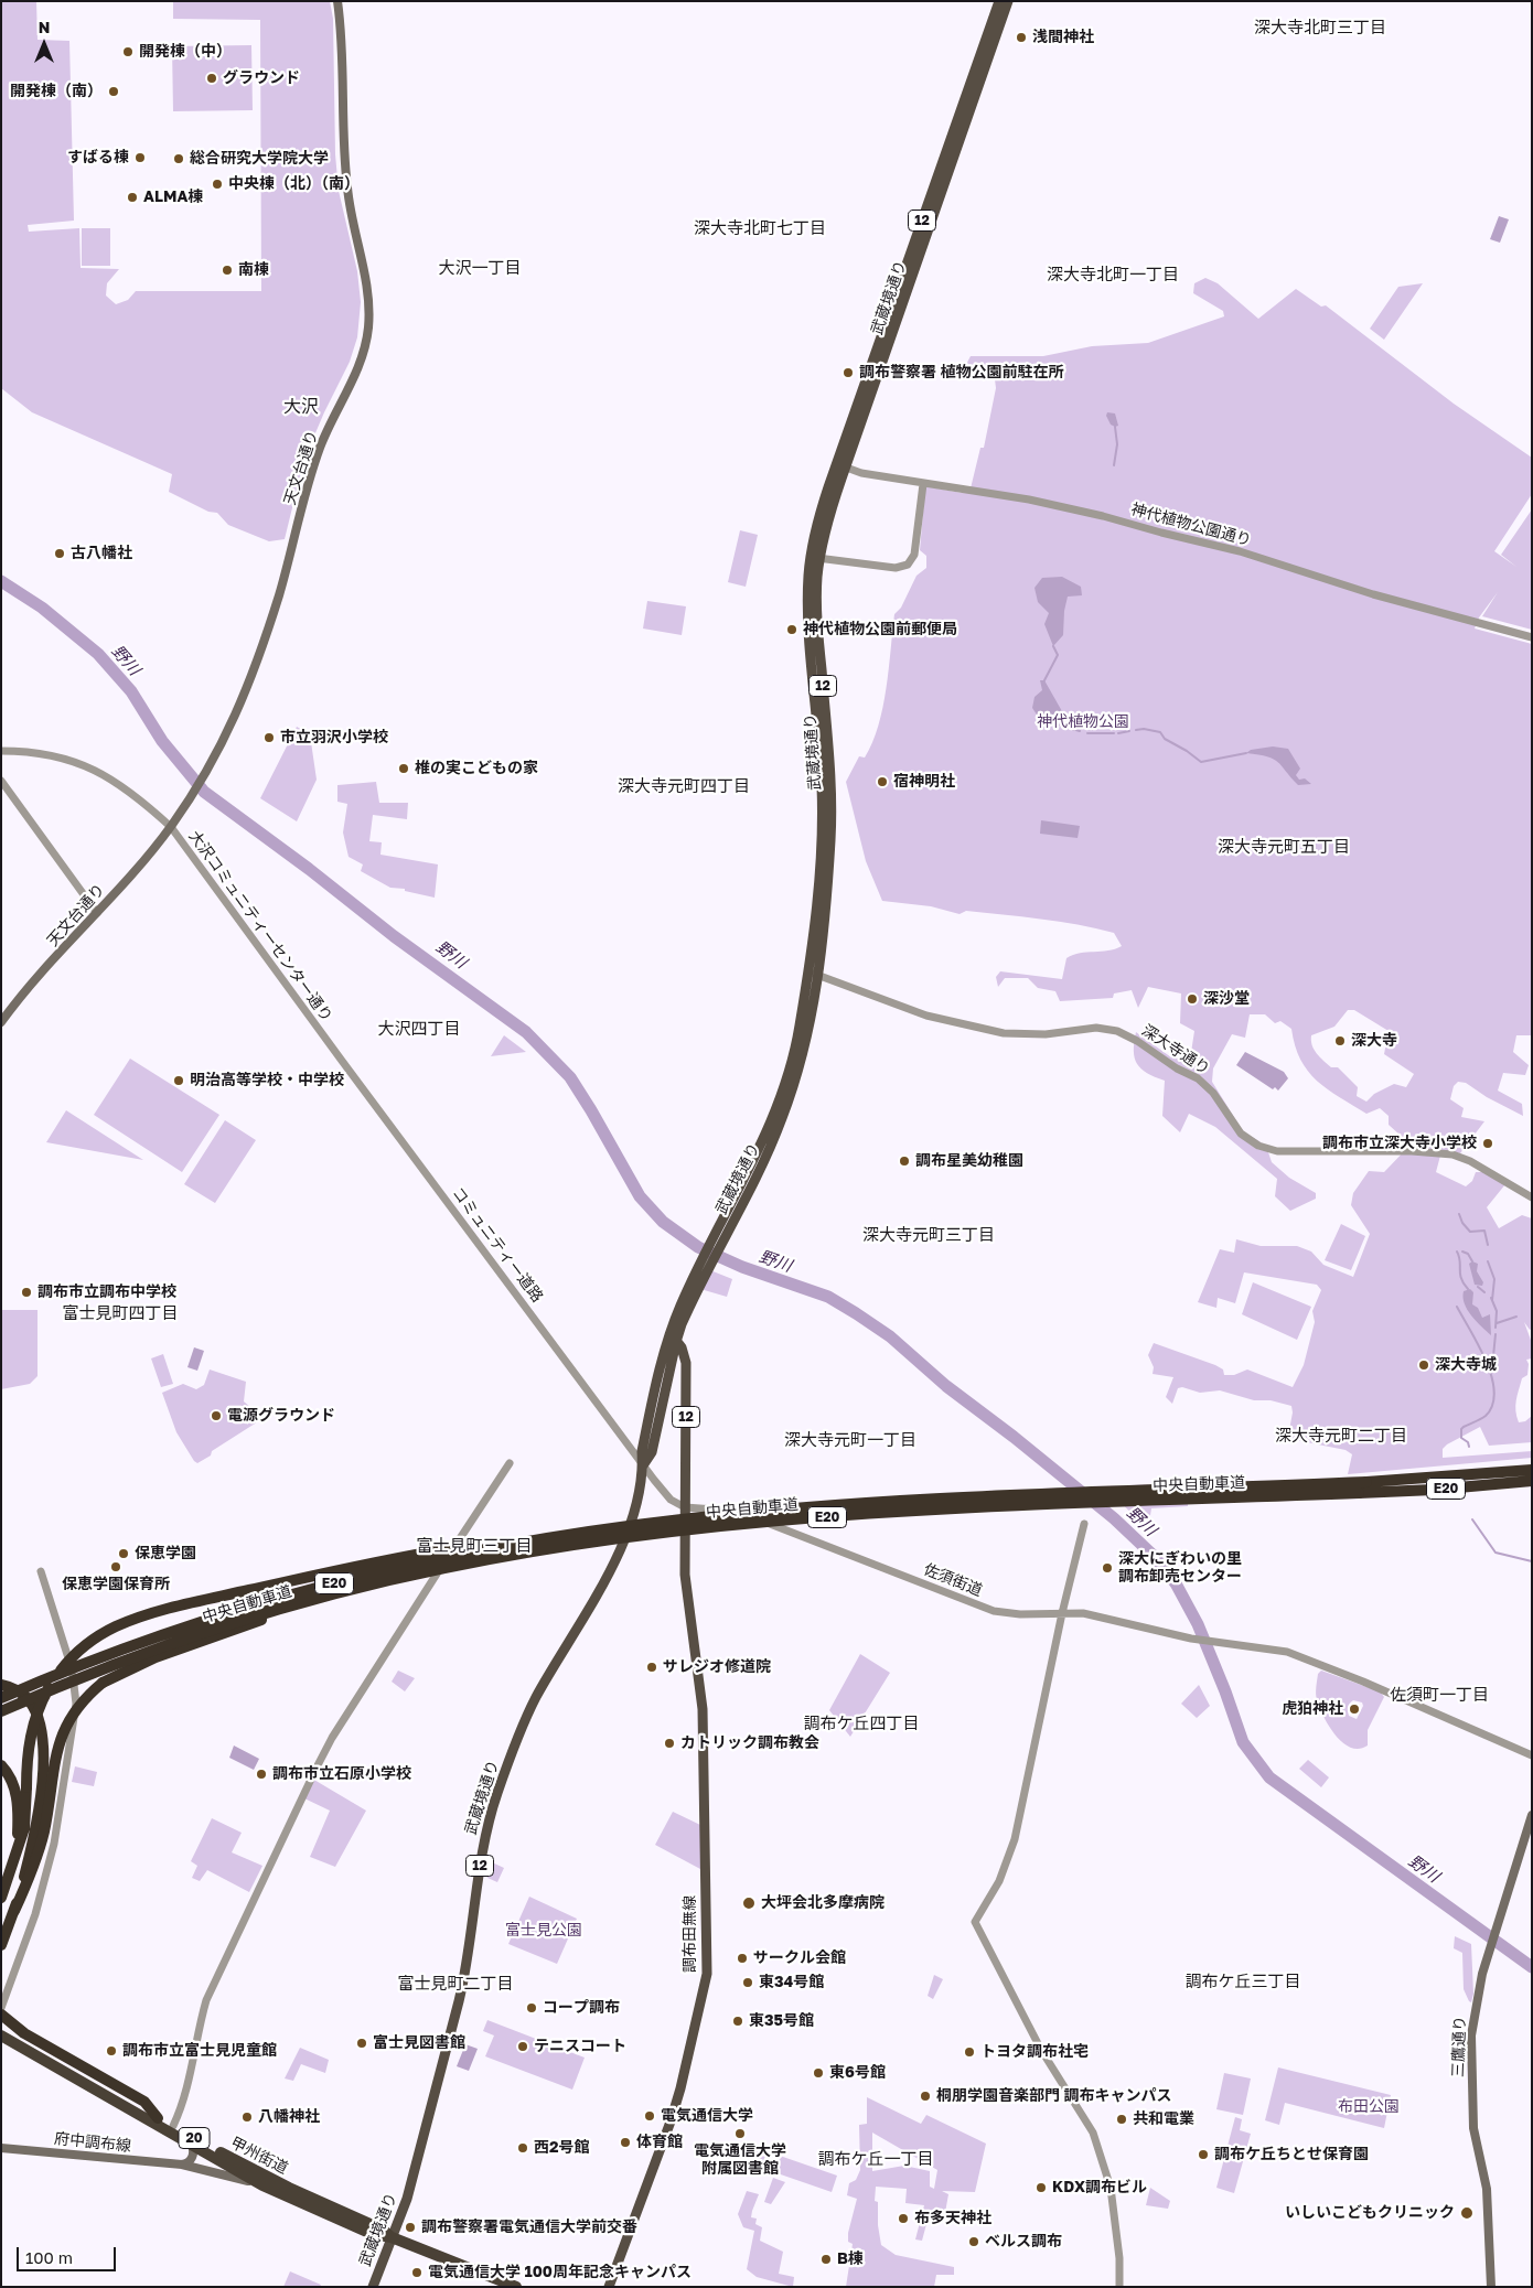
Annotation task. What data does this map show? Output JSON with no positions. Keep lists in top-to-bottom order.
{
  "streets": {
    "highway": [
      "中央自動車道",
      "E20",
      "20",
      "甲州街道"
    ],
    "main road": [
      "12",
      "武蔵境通り",
      "天文台通り",
      "調布田無線",
      "三鷹通り",
      "府中調布線"
    ],
    "street": [
      "神代植物公園通り",
      "大沢コミュニティーセンター通り",
      "深大寺通り",
      "コミュニティー道路",
      "佐須街道"
    ]
  },
  "crossings": [
    ["12", "武蔵境通り"],
    ["12", "コミュニティー道路"],
    ["12", "佐須街道"],
    ["12", "調布田無線"],
    ["武蔵境通り", "神代植物公園通り"],
    ["武蔵境通り", "深大寺通り"],
    ["武蔵境通り", "コミュニティー道路"],
    ["武蔵境通り", "甲州街道"],
    ["天文台通り", "大沢コミュニティーセンター通り"],
    ["大沢コミュニティーセンター通り", "コミュニティー道路"],
    ["コミュニティー道路", "佐須街道"],
    ["コミュニティー道路", "調布田無線"],
    ["佐須街道", "調布田無線"],
    ["府中調布線", "甲州街道"]
  ],
  "districts": [
    "深大寺北町三丁目",
    "深大寺北町七丁目",
    "大沢一丁目",
    "深大寺北町一丁目",
    "大沢",
    "深大寺元町四丁目",
    "深大寺元町五丁目",
    "大沢四丁目",
    "深大寺元町三丁目",
    "富士見町四丁目",
    "深大寺元町二丁目",
    "深大寺元町一丁目",
    "富士見町三丁目",
    "佐須町一丁目",
    "調布ケ丘四丁目",
    "調布ケ丘三丁目",
    "富士見町二丁目",
    "調布ケ丘一丁目"
  ],
  "water": ["野川"],
  "parks": ["神代植物公園", "富士見公園", "布田公園"],
  "places": [
    "浅間神社",
    "開発棟（中）",
    "グラウンド",
    "開発棟（南）",
    "すばる棟",
    "総合研究大学院大学",
    "中央棟（北）（南）",
    "ALMA棟",
    "南棟",
    "調布警察署 植物公園前駐在所",
    "古八幡社",
    "神代植物公園前郵便局",
    "市立羽沢小学校",
    "椎の実こどもの家",
    "宿神明社",
    "深沙堂",
    "深大寺",
    "明治高等学校・中学校",
    "調布市立深大寺小学校",
    "調布星美幼稚園",
    "調布市立調布中学校",
    "深大寺城",
    "電源グラウンド",
    "保恵学園",
    "保恵学園保育所",
    "深大にぎわいの里 調布卸売センター",
    "サレジオ修道院",
    "虎狛神社",
    "カトリック調布教会",
    "調布市立石原小学校",
    "大坪会北多摩病院",
    "サークル会館",
    "東34号館",
    "コープ調布",
    "東35号館",
    "富士見図書館",
    "テニスコート",
    "調布市立富士見児童館",
    "トヨタ調布社宅",
    "東6号館",
    "桐朋学園音楽部門 調布キャンパス",
    "電気通信大学",
    "八幡神社",
    "共和電業",
    "電気通信大学 附属図書館",
    "体育館",
    "西2号館",
    "調布ケ丘ちとせ保育園",
    "KDX調布ビル",
    "いしいこどもクリニック",
    "布多天神社",
    "調布警察署電気通信大学前交番",
    "ベルス調布",
    "B棟",
    "電気通信大学 100周年記念キャンパス"
  ],
  "scale_bar": "100 m",
  "north": "top"
}
